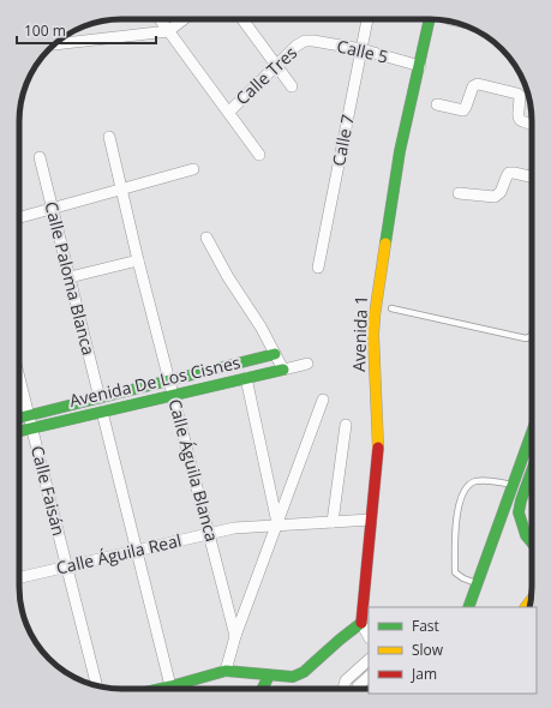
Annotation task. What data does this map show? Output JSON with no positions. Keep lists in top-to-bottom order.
{
  "streets": {
    "street": [
      "Calle 5",
      "Calle Tres",
      "Calle 7",
      "Calle Paloma Blanca",
      "Avenida 1",
      "Avenida De Los Cisnes",
      "Calle Águila Blanca",
      "Calle Faisán",
      "Calle Águila Real"
    ]
  },
  "crossings": [
    ["Calle 5", "Calle Tres"],
    ["Calle 5", "Calle 7"],
    ["Calle 5", "Avenida 1"],
    ["Calle Paloma Blanca", "Avenida De Los Cisnes"],
    ["Avenida 1", "Calle Águila Real"],
    ["Avenida De Los Cisnes", "Calle Águila Blanca"],
    ["Avenida De Los Cisnes", "Calle Faisán"],
    ["Calle Águila Blanca", "Calle Águila Real"],
    ["Calle Faisán", "Calle Águila Real"]
  ],
  "legend": ["Fast", "Slow", "Jam"],
  "scale_bar": "100 m"
}
